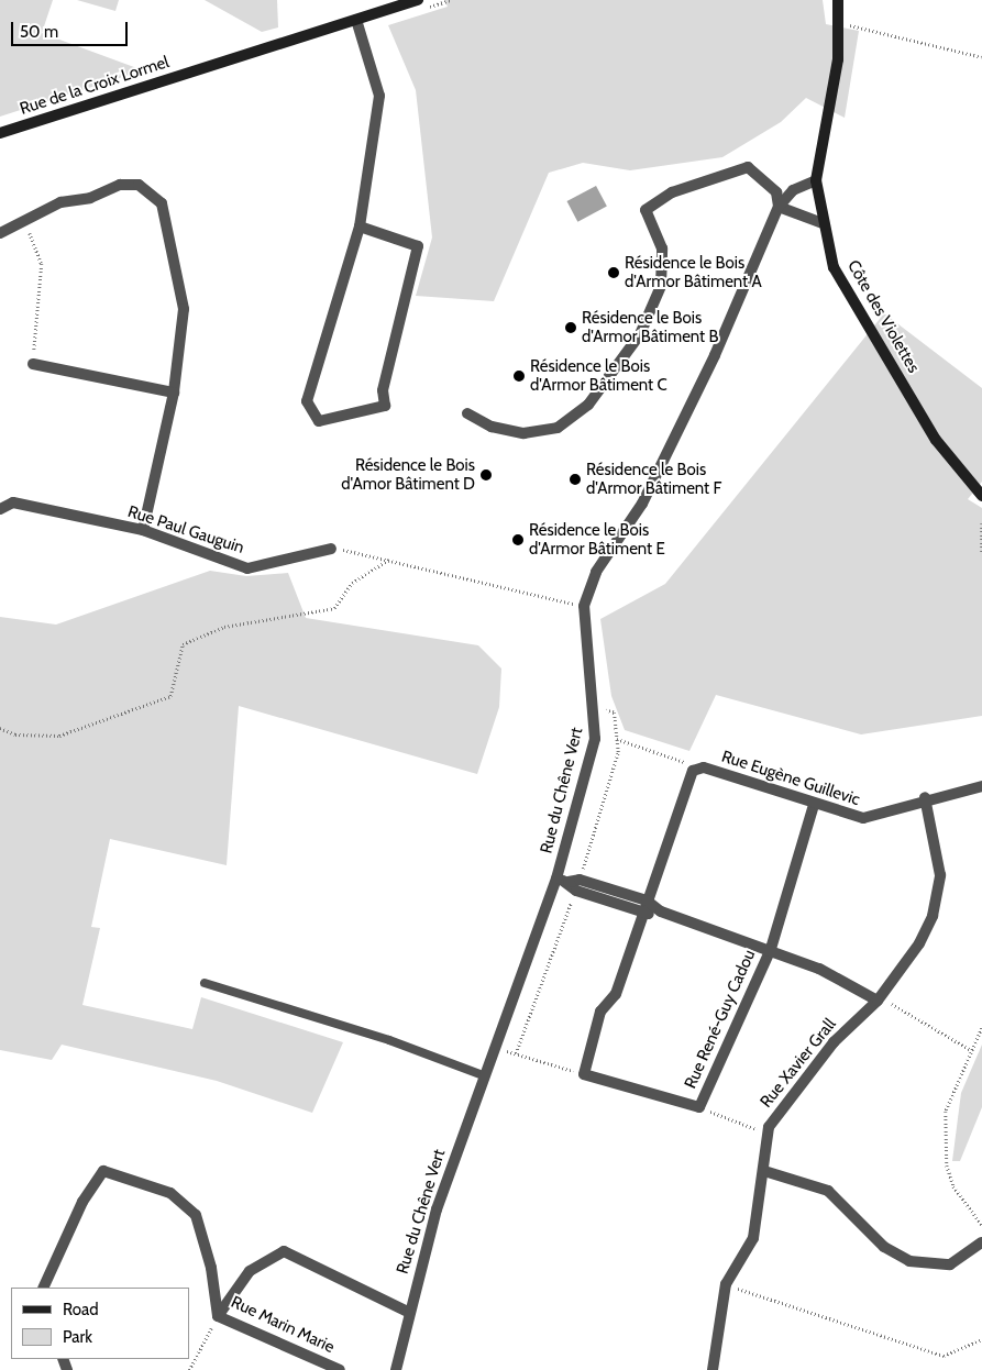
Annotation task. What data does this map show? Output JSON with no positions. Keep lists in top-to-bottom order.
{
  "streets": {
    "street": [
      "Rue de la Croix Lormel",
      "Côte des Violettes",
      "Rue Paul Gauguin",
      "Rue Eugène Guillevic",
      "Rue du Chêne Vert",
      "Rue René-Guy Cadou",
      "Rue Xavier Grall",
      "Rue Marin Marie"
    ]
  },
  "crossings": [
    ["Côte des Violettes", "Rue du Chêne Vert"],
    ["Rue Eugène Guillevic", "Rue René-Guy Cadou"],
    ["Rue Eugène Guillevic", "Rue Xavier Grall"],
    ["Rue du Chêne Vert", "Rue René-Guy Cadou"],
    ["Rue René-Guy Cadou", "Rue Xavier Grall"]
  ],
  "places": [
    "Résidence le Bois d'Armor Bâtiment A",
    "Résidence le Bois d'Armor Bâtiment B",
    "Résidence le Bois d'Armor Bâtiment C",
    "Résidence le Bois d'Amor Bâtiment D",
    "Résidence le Bois d'Armor Bâtiment F",
    "Résidence le Bois d'Armor Bâtiment E"
  ],
  "legend": ["Road", "Park"],
  "scale_bar": "50 m"
}
